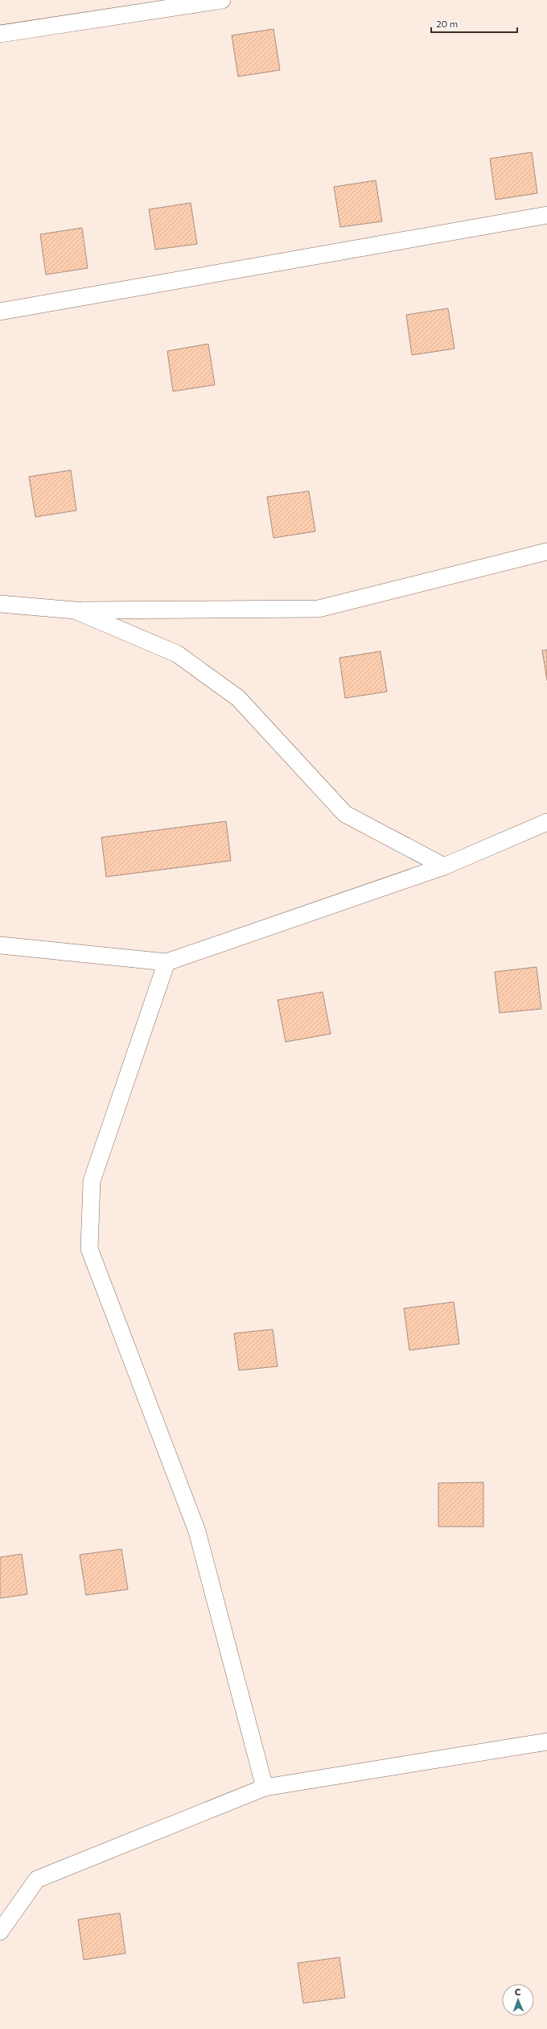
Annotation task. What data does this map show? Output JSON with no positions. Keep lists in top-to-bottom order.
{
  "scale_bar": "20 m",
  "north": "top"
}
